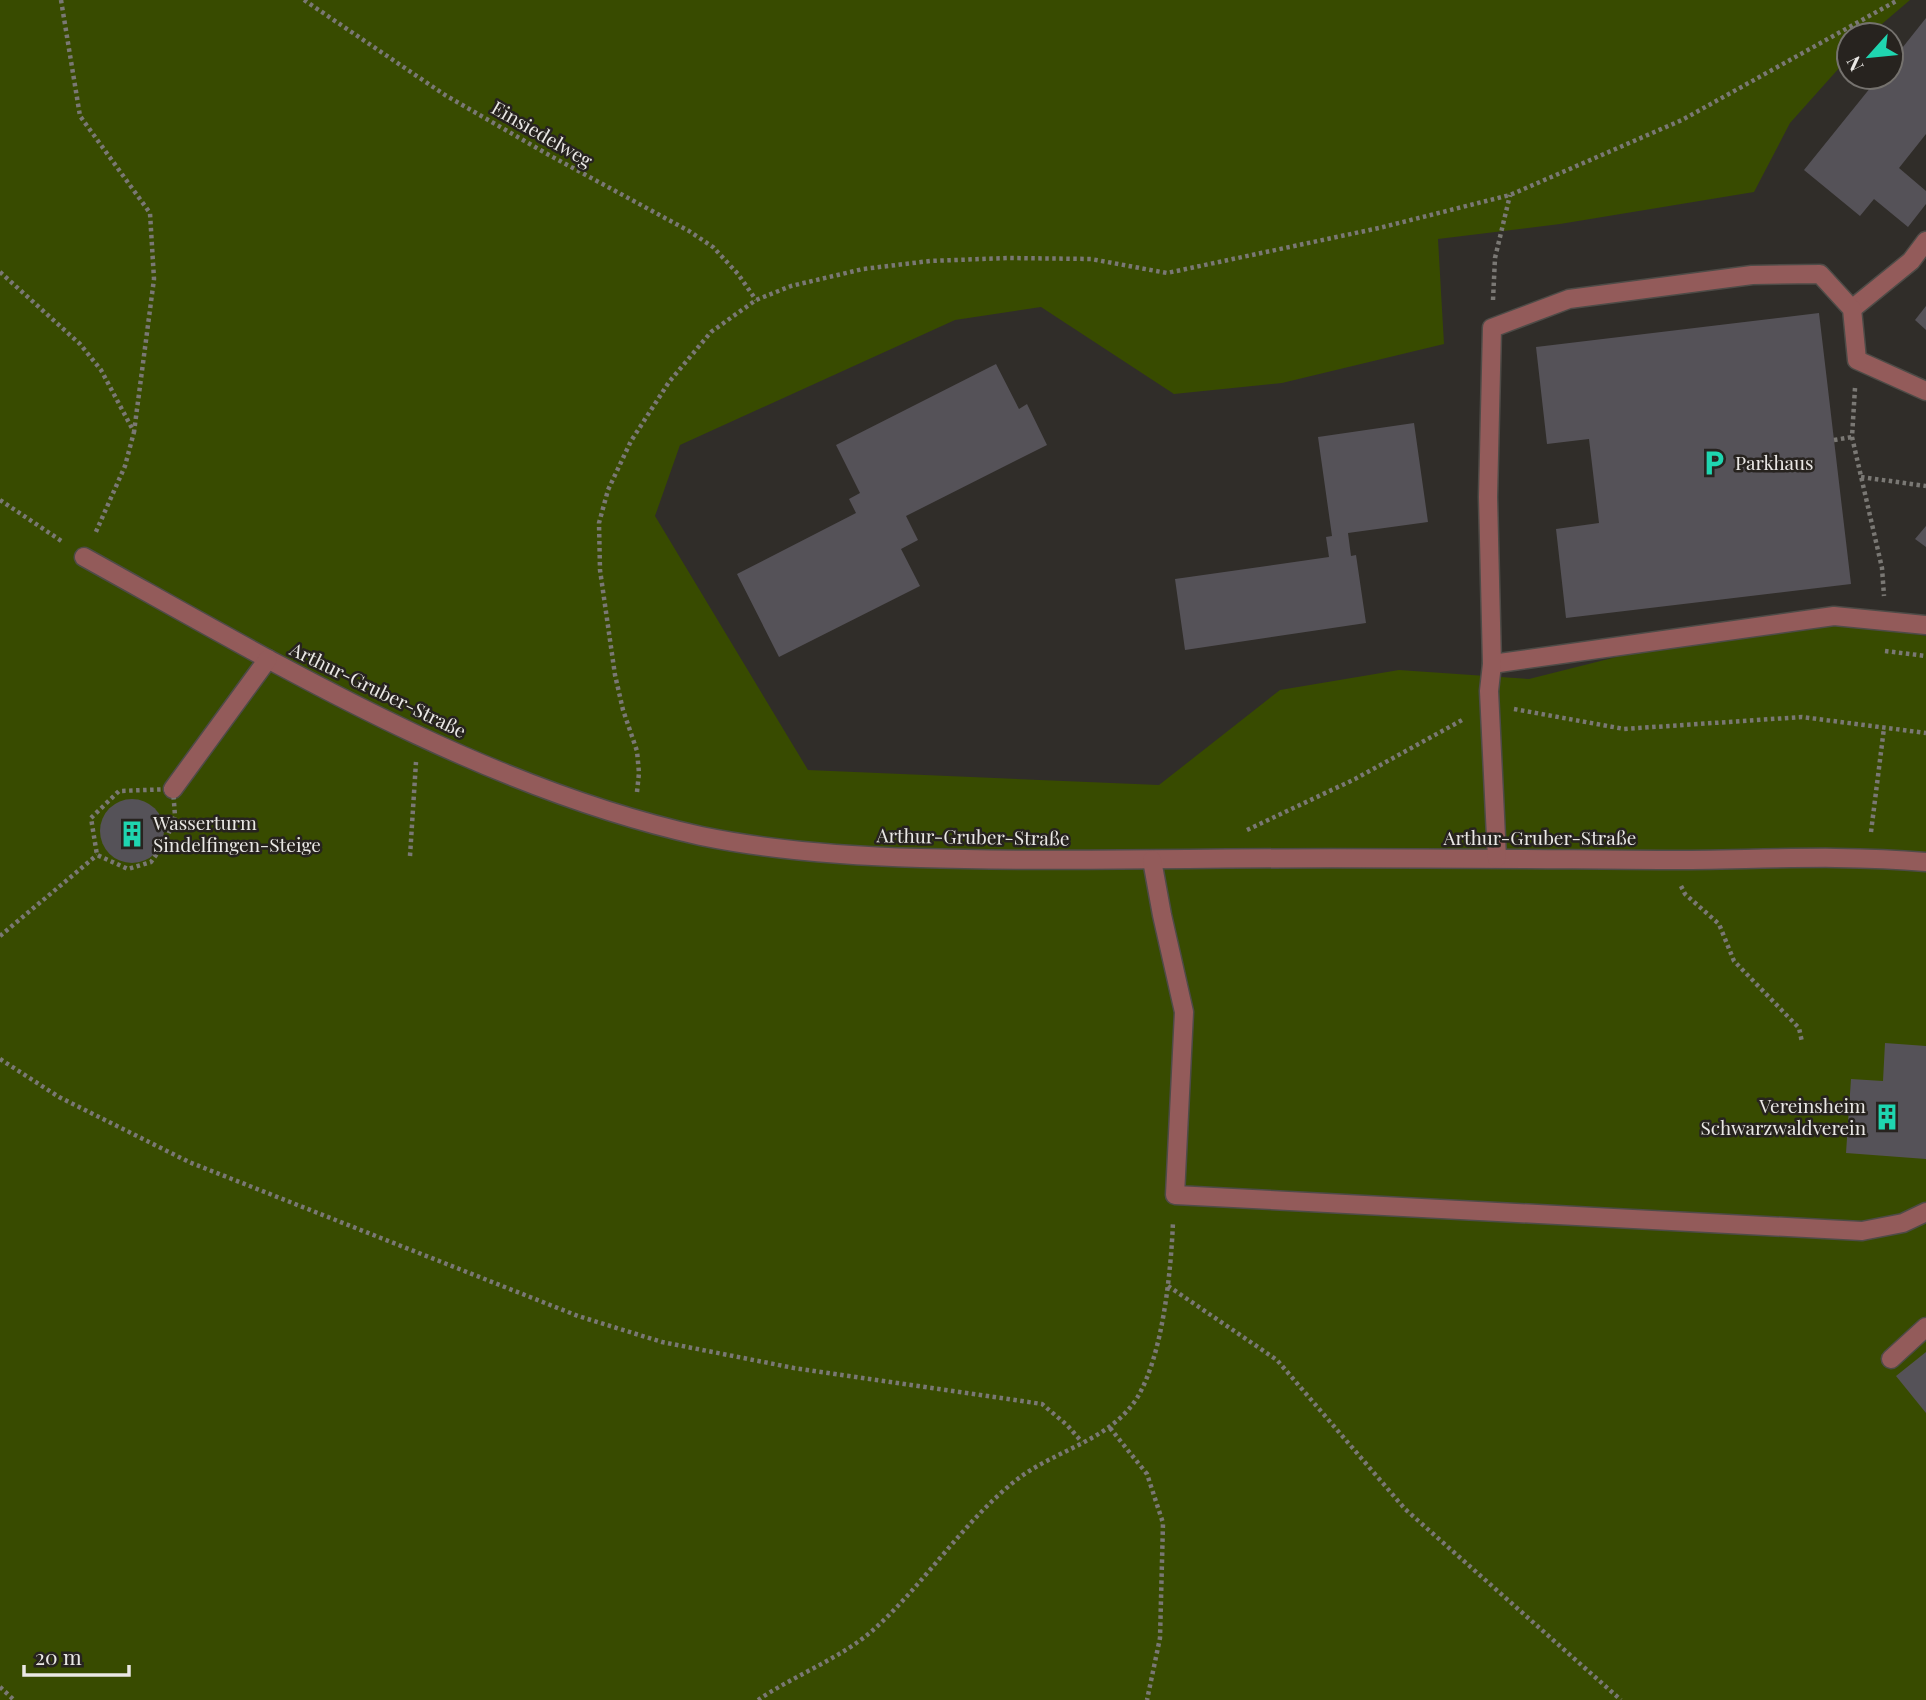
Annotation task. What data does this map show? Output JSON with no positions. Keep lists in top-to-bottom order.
{
  "streets": {
    "street": ["Arthur-Gruber-Straße"],
    "path": ["Einsiedelweg"]
  },
  "places": {
    "parking": ["Parkhaus"],
    "building": ["Wasserturm Sindelfingen-Steige", "Vereinsheim Schwarzwaldverein"]
  },
  "scale_bar": "20 m",
  "north": "bottom left"
}
